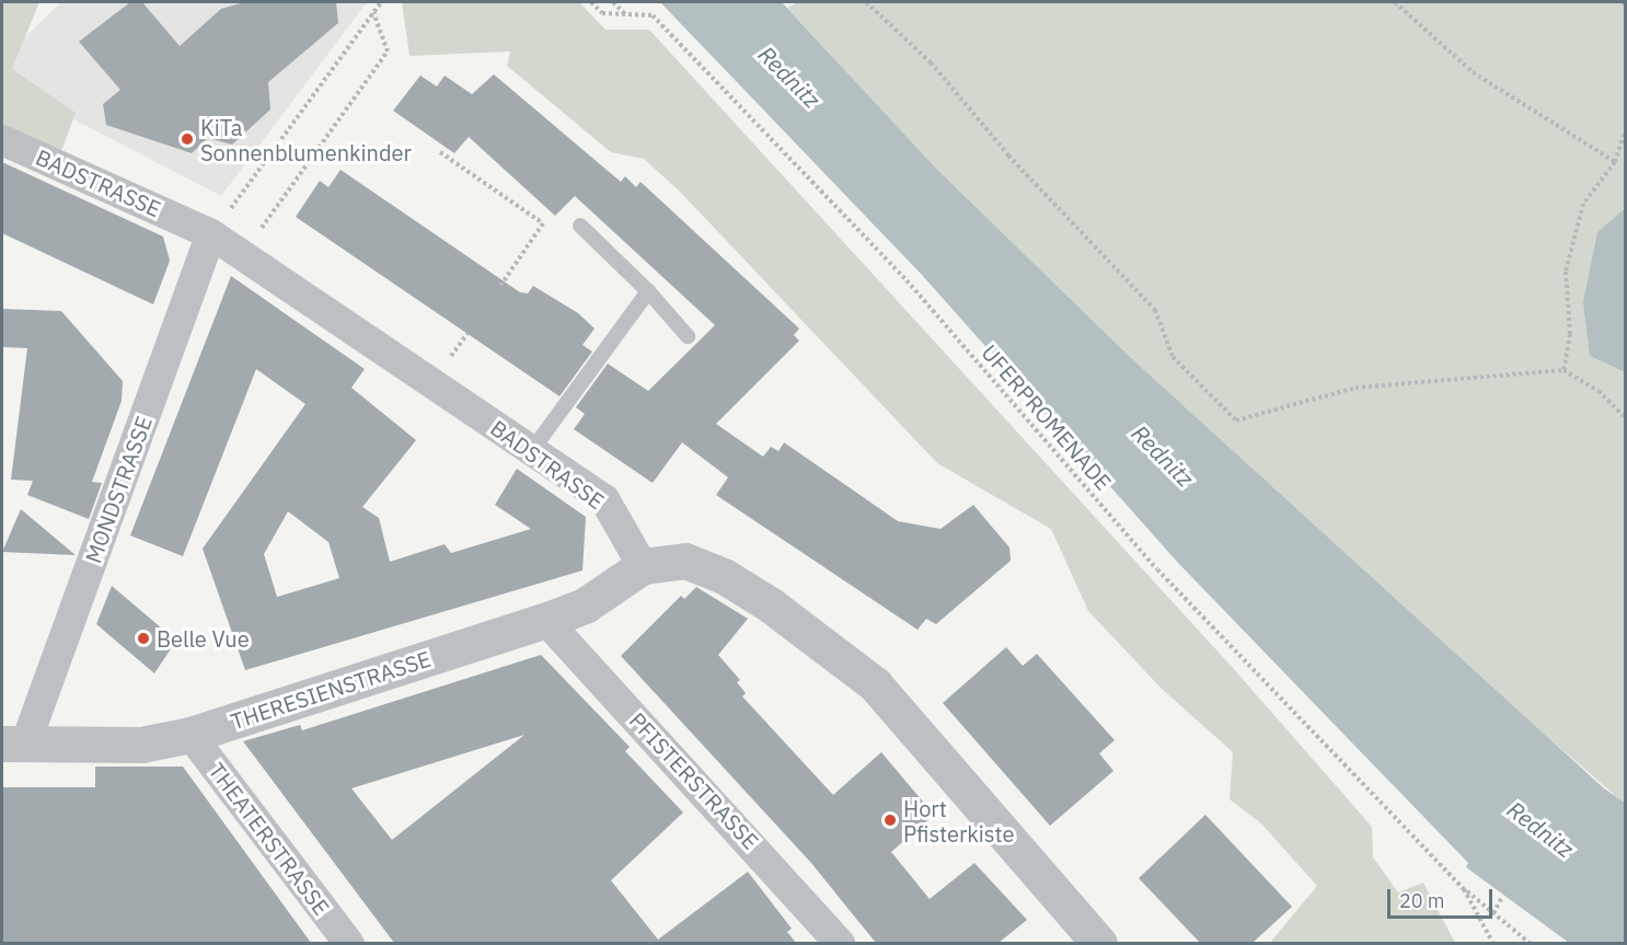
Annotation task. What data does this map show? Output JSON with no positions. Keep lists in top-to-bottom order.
{
  "streets": {
    "street": [
      "BADSTRASSE",
      "MONDSTRASSE",
      "THERESIENSTRASSE",
      "PFISTERSTRASSE",
      "THEATERSTRASSE"
    ],
    "path": ["UFERPROMENADE"]
  },
  "crossings": [
    ["BADSTRASSE", "MONDSTRASSE"],
    ["BADSTRASSE", "THERESIENSTRASSE"],
    ["MONDSTRASSE", "THERESIENSTRASSE"],
    ["THERESIENSTRASSE", "PFISTERSTRASSE"],
    ["THERESIENSTRASSE", "THEATERSTRASSE"]
  ],
  "water": ["Rednitz"],
  "places": ["KiTa Sonnenblumenkinder", "Belle Vue", "Hort Pfisterkiste"],
  "scale_bar": "20 m"
}
